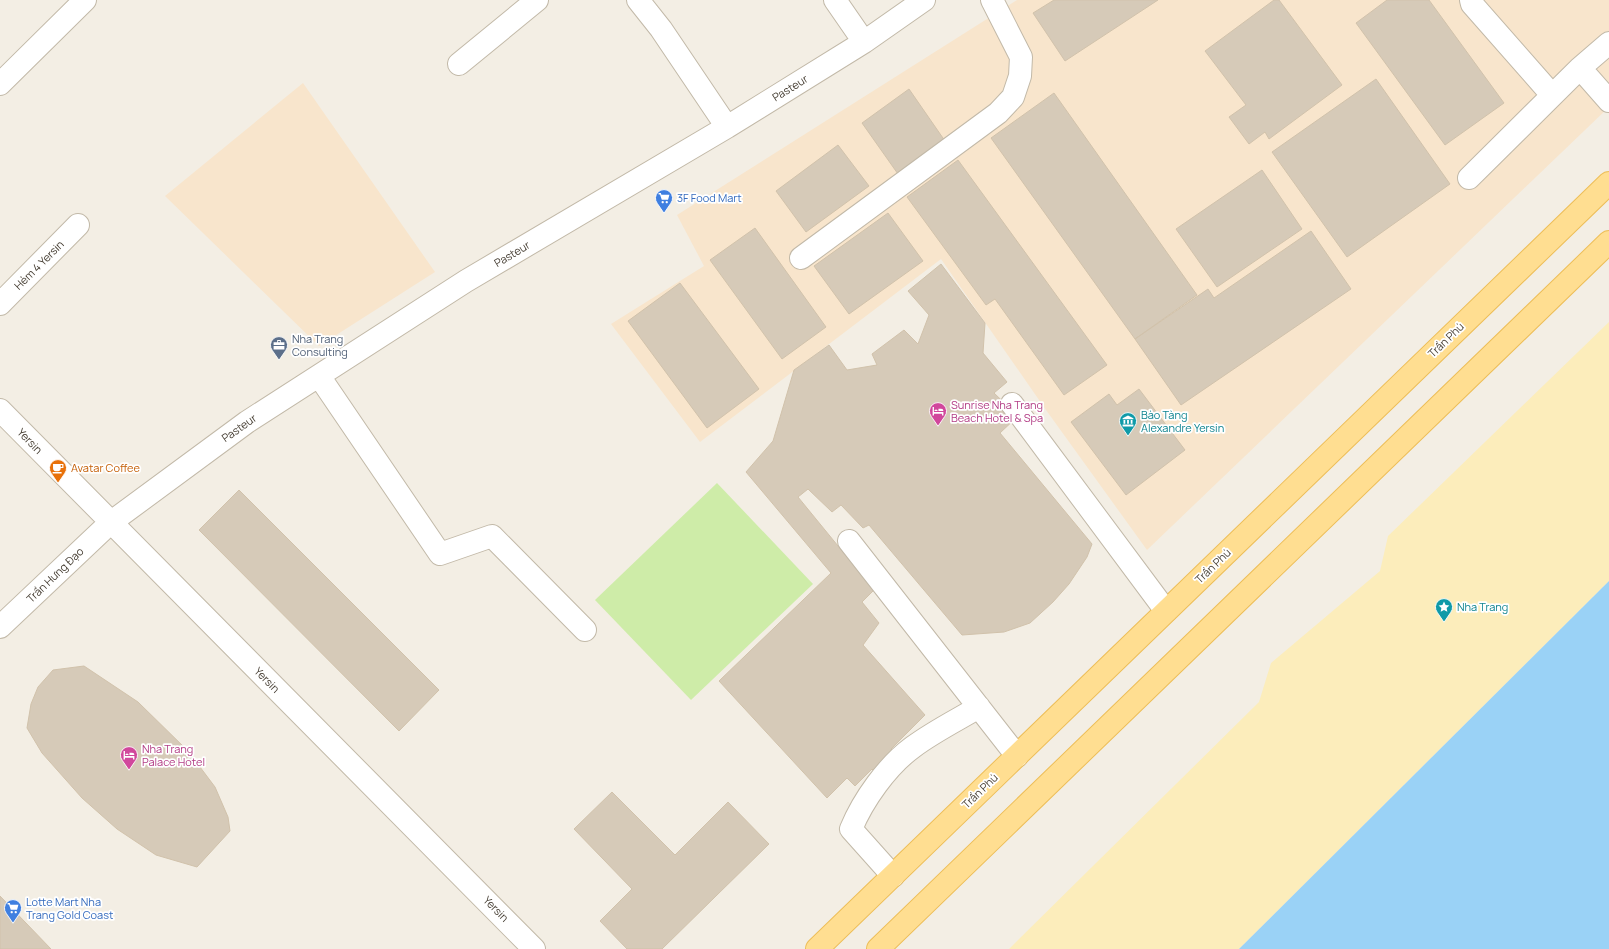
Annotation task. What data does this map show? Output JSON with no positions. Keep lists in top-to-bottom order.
{
  "streets": {
    "main road": ["Trần Phú"],
    "street": [
      "Pasteur",
      "Hẻm 4 Yersin",
      "Yersin",
      "Trần Hưng Đạo"
    ]
  },
  "crossings": [
    ["Pasteur", "Yersin"],
    ["Pasteur", "Trần Hưng Đạo"],
    ["Yersin", "Trần Hưng Đạo"]
  ],
  "places": {
    "supermarket": ["3F Food Mart", "Lotte Mart Nha Trang Gold Coast"],
    "office": ["Nha Trang Consulting"],
    "hotel": ["Sunrise Nha Trang Beach Hotel & Spa", "Nha Trang Palace Hotel"],
    "museum": ["Bào Tàng Alexandre Yersin"],
    "cafe": ["Avatar Coffee"],
    "place": ["Nha Trang"]
  }
}
